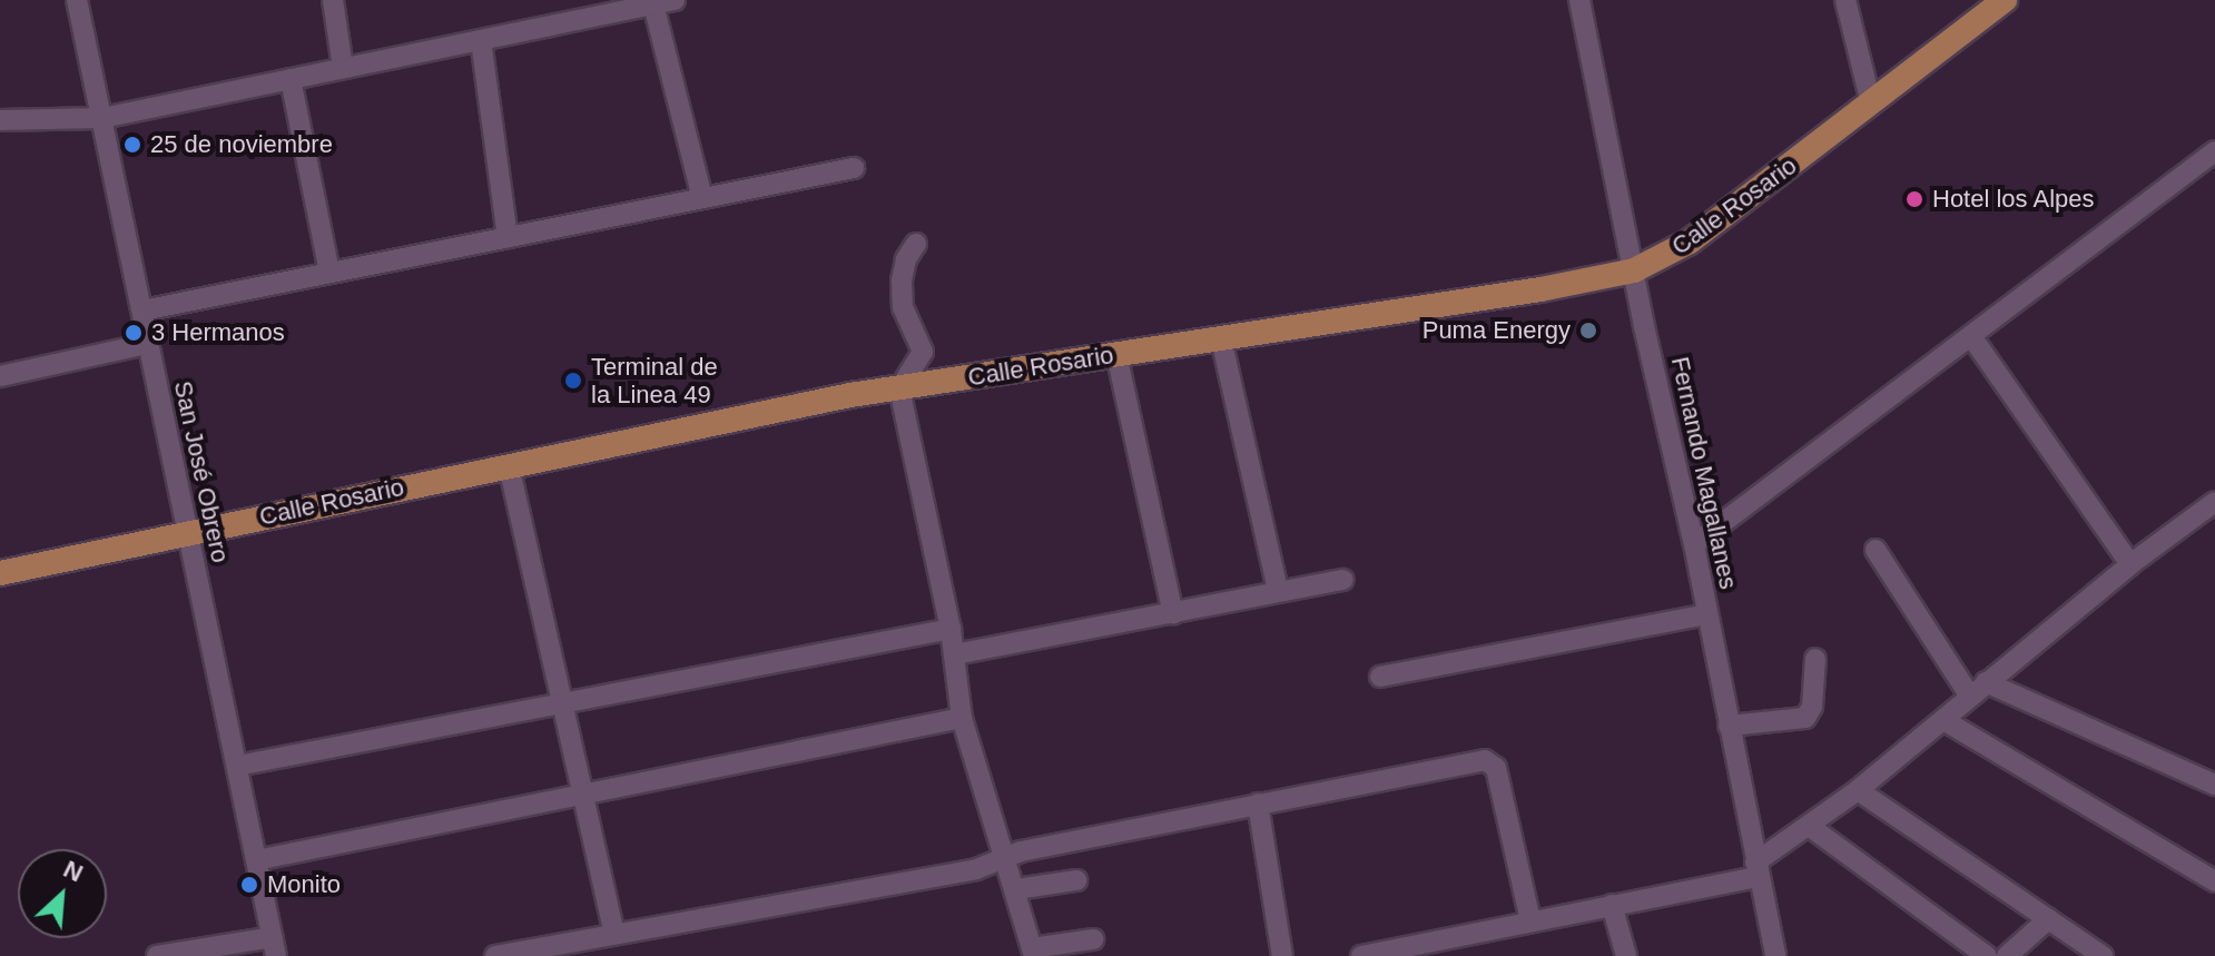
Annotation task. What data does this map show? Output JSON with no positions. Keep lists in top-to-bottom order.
{
  "streets": {
    "main road": ["Calle Rosario"],
    "street": ["San José Obrero", "Fernando Magallanes"]
  },
  "crossings": [
    ["Calle Rosario", "San José Obrero"],
    ["Calle Rosario", "Fernando Magallanes"]
  ],
  "places": [
    "25 de noviembre",
    "Hotel los Alpes",
    "Puma Energy",
    "3 Hermanos",
    "Terminal de la Linea 49",
    "Monito"
  ],
  "north": "top right"
}
